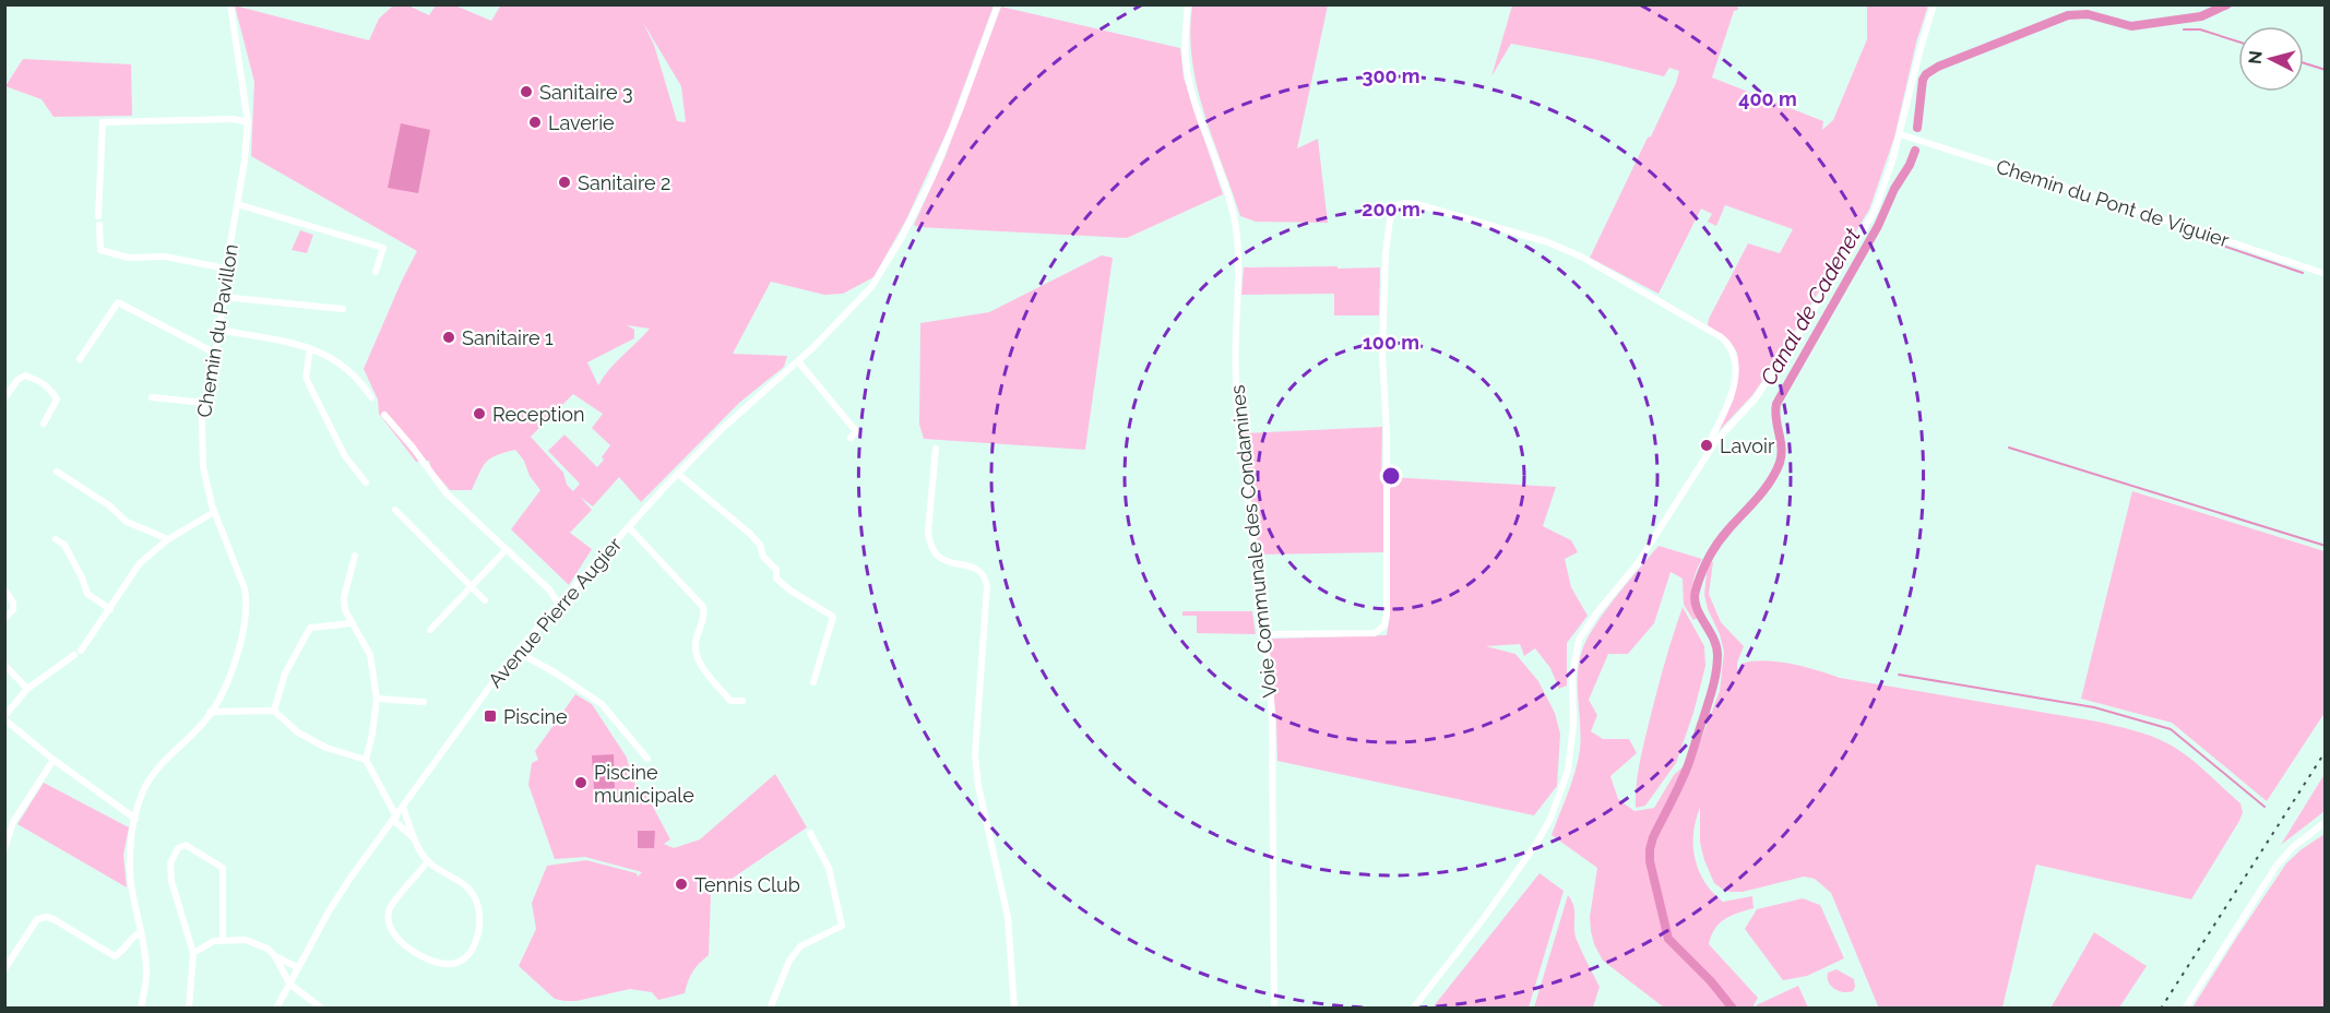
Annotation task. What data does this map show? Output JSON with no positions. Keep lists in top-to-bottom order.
{
  "streets": {
    "street": [
      "Chemin du Pont de Viguier",
      "Chemin du Pavillon",
      "Voie Communale des Condamines",
      "Avenue Pierre Augier"
    ]
  },
  "water": ["Canal de Cadenet"],
  "places": {
    "other": [
      "Sanitaire 3",
      "Laverie",
      "Sanitaire 2",
      "Sanitaire 1",
      "Reception",
      "Lavoir",
      "Piscine municipale",
      "Tennis Club"
    ],
    "transit": ["Piscine"]
  },
  "north": "left",
  "rings": [
    "300 m",
    "400 m",
    "200 m",
    "100 m"
  ]
}
